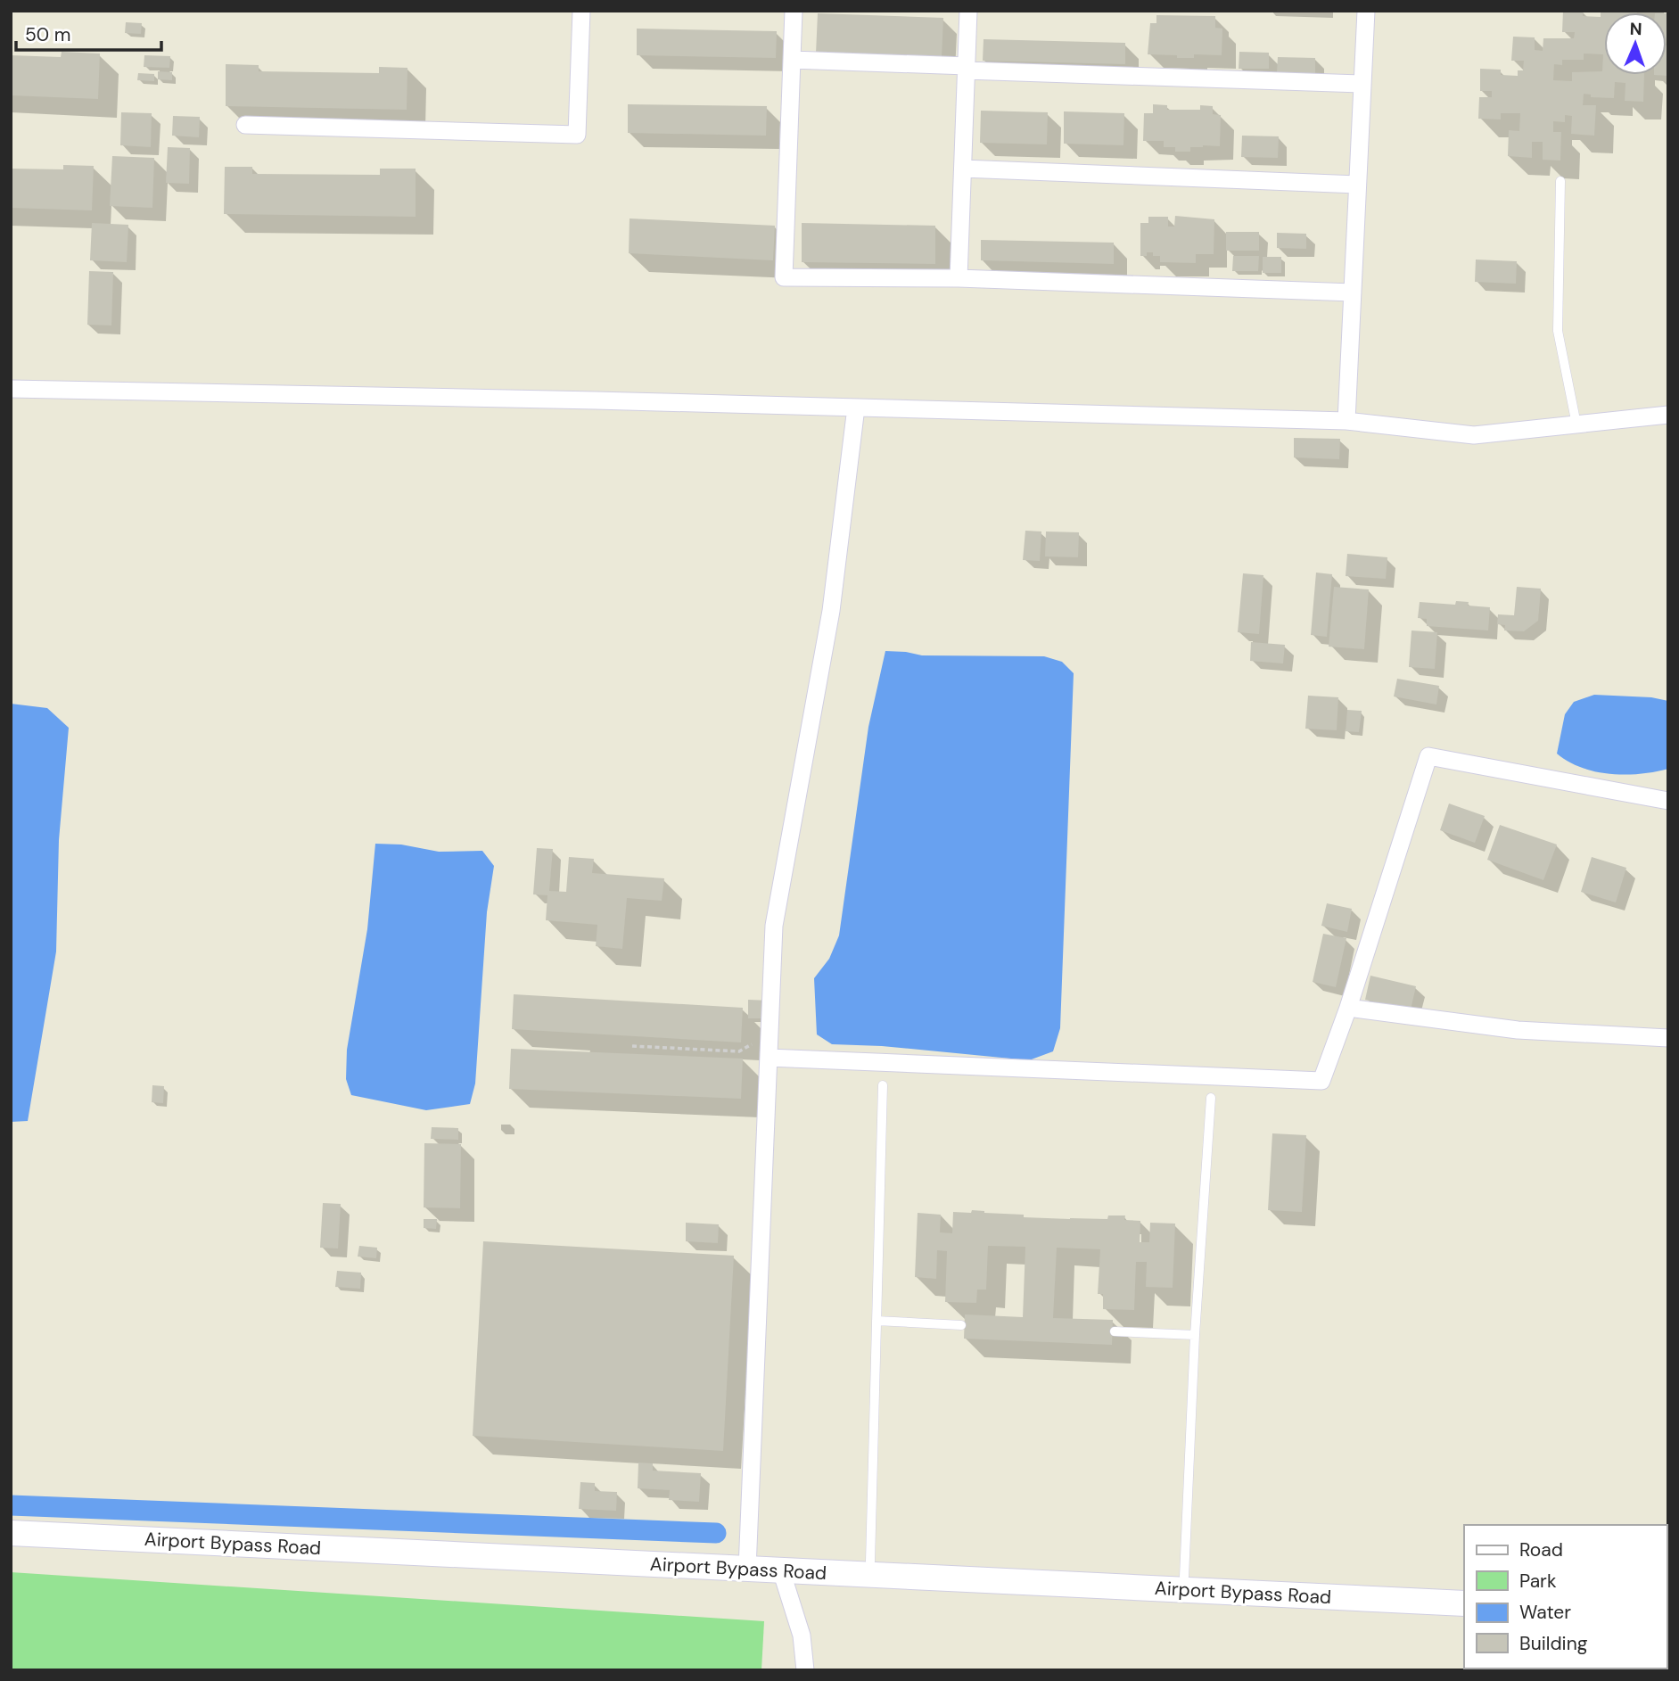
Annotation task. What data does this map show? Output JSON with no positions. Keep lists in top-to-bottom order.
{
  "streets": {
    "street": ["Airport Bypass Road"]
  },
  "legend": [
    "Road",
    "Park",
    "Water",
    "Building"
  ],
  "scale_bar": "50 m",
  "north": "top"
}
